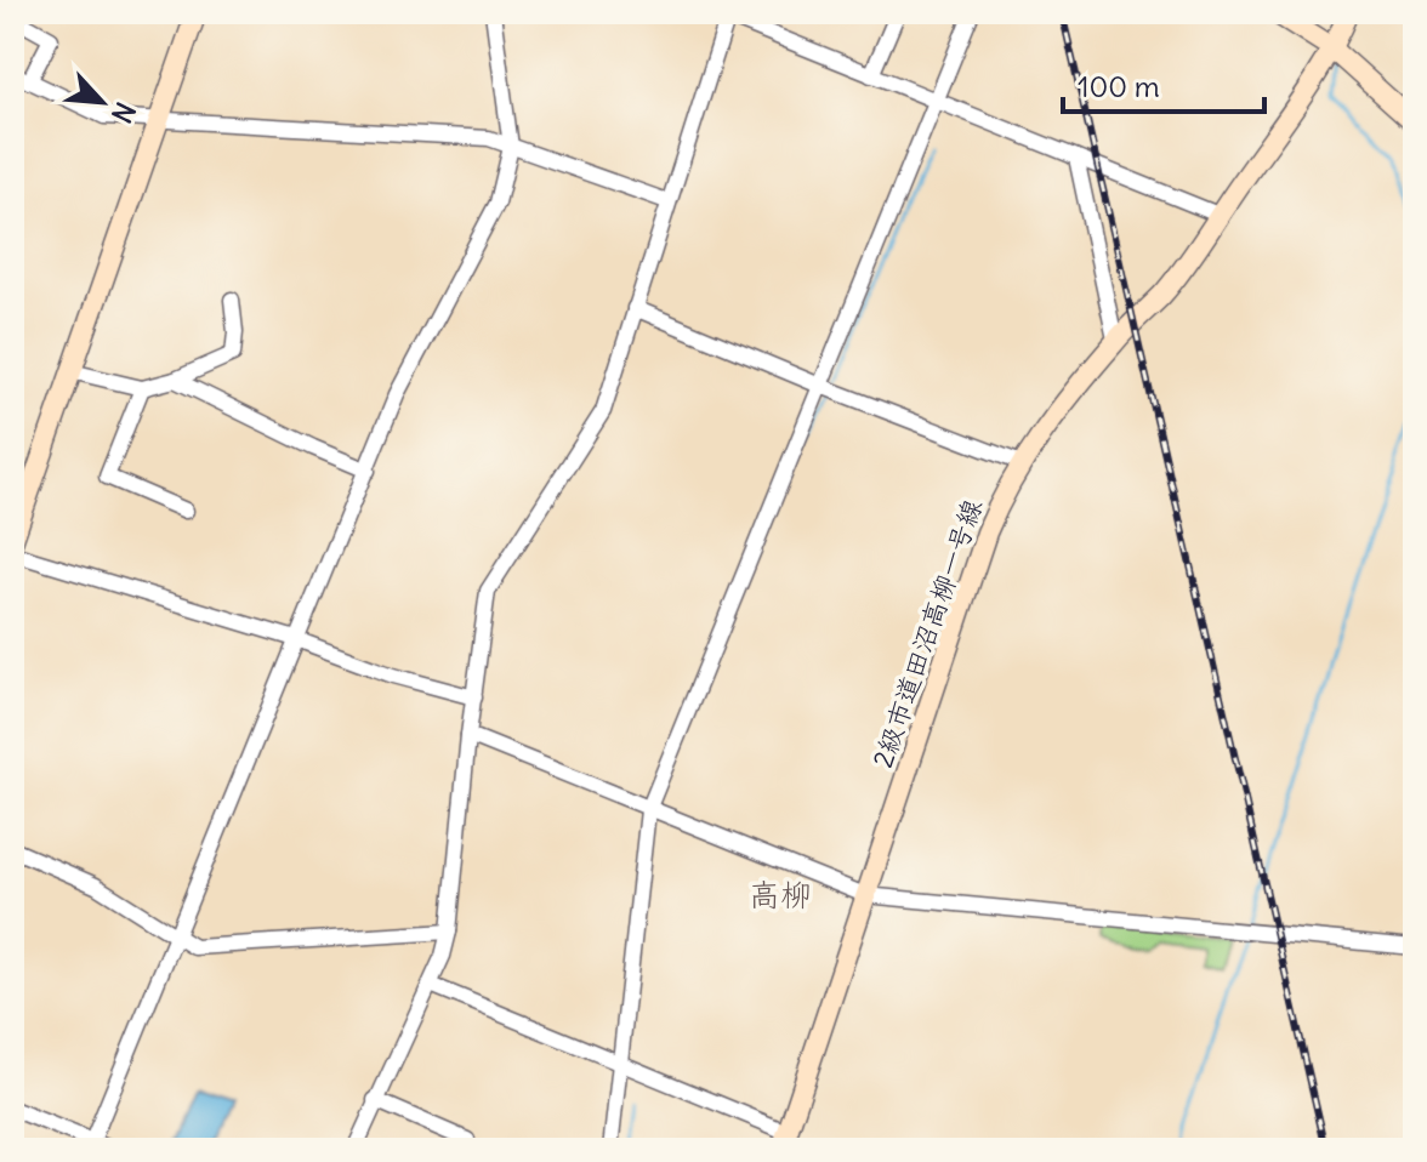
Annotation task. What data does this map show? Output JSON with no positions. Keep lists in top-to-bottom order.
{
  "streets": {
    "street": ["2級市道田沼高柳一号線"]
  },
  "districts": ["高柳"],
  "scale_bar": "100 m",
  "north": "bottom right"
}
